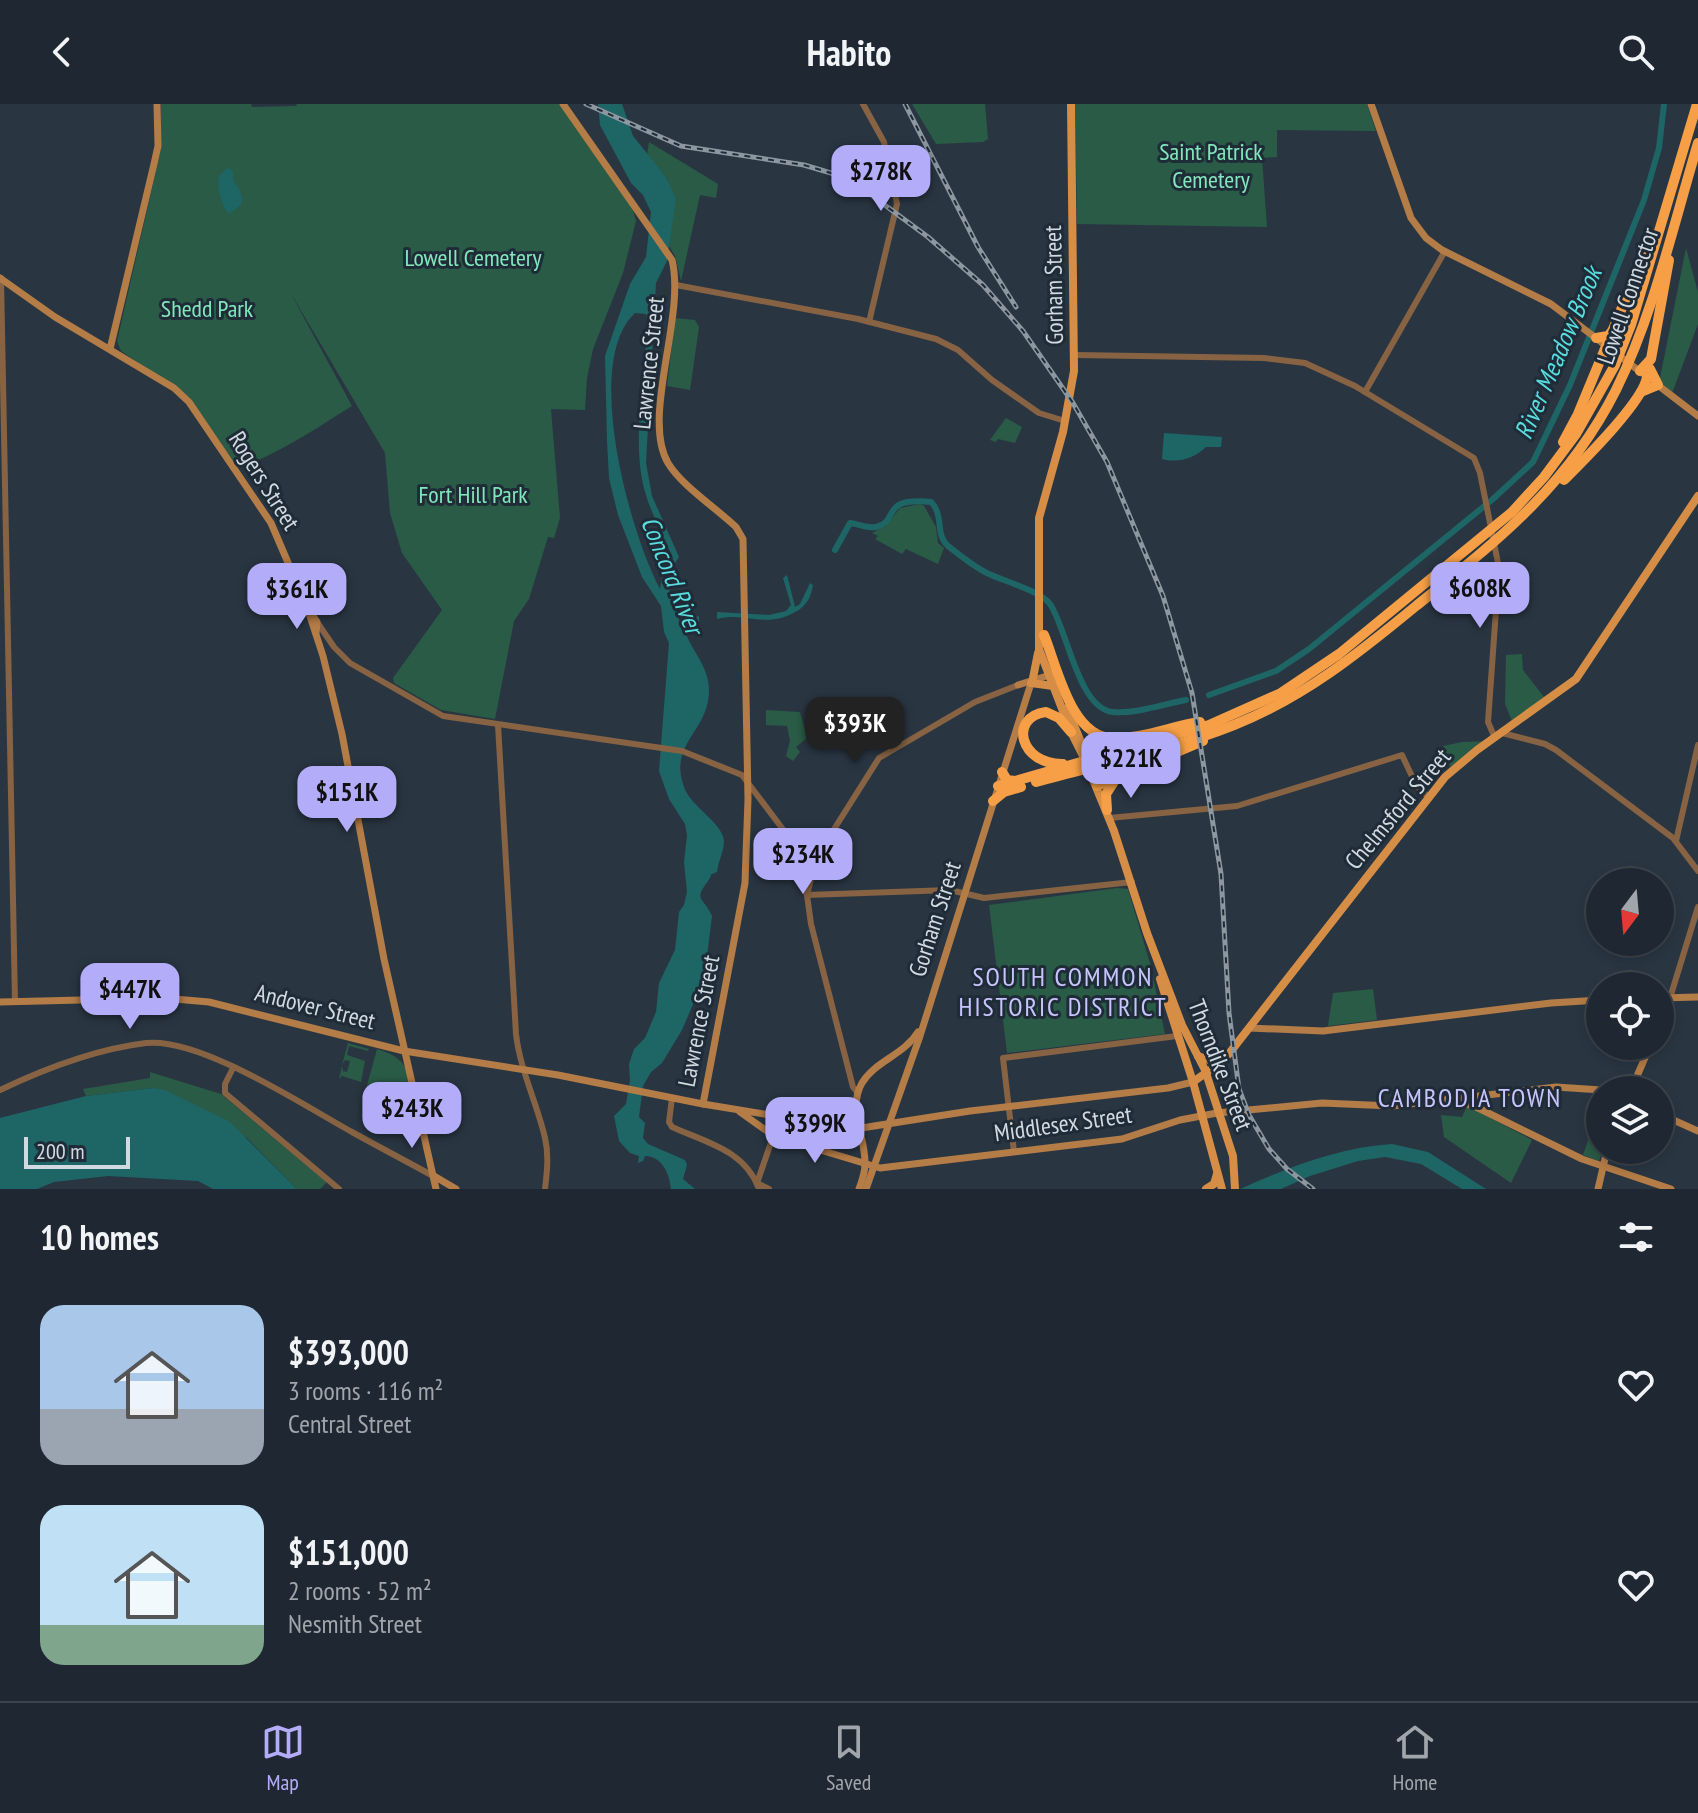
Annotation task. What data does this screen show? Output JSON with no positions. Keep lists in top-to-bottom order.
{
  "streets": {
    "highway": ["Lowell Connector"],
    "main road": [
      "Gorham Street",
      "Lawrence Street",
      "Rogers Street",
      "Chelmsford Street",
      "Andover Street",
      "Thorndike Street",
      "Middlesex Street"
    ]
  },
  "crossings": [
    ["Gorham Street", "Andover Street"],
    ["Gorham Street", "Thorndike Street"],
    ["Gorham Street", "Middlesex Street"],
    ["Lawrence Street", "Rogers Street"],
    ["Lawrence Street", "Andover Street"],
    ["Chelmsford Street", "Andover Street"],
    ["Chelmsford Street", "Thorndike Street"],
    ["Andover Street", "Thorndike Street"],
    ["Thorndike Street", "Middlesex Street"]
  ],
  "districts": ["SOUTH COMMON HISTORIC DISTRICT", "CAMBODIA TOWN"],
  "water": ["River Meadow Brook", "Concord River"],
  "parks": [
    "Saint Patrick Cemetery",
    "Lowell Cemetery",
    "Shedd Park",
    "Fort Hill Park"
  ],
  "scale_bar": "200 m",
  "north": "bottom",
  "page": {
    "header": "Habito",
    "price": [
      "$278K",
      "$608K",
      "$361K",
      "$393K",
      "$221K",
      "$151K",
      "$234K",
      "$447K",
      "$243K",
      "$399K"
    ],
    "scale": "200 m",
    "heading": "10 homes",
    "list": [
      {
        "name": "$393,000",
        "note": "3 rooms · 116 m² · Central Street"
      },
      {
        "name": "$151,000",
        "note": "2 rooms · 52 m² · Nesmith Street"
      }
    ],
    "tabs": ["Map", "Saved", "Home"]
  }
}
